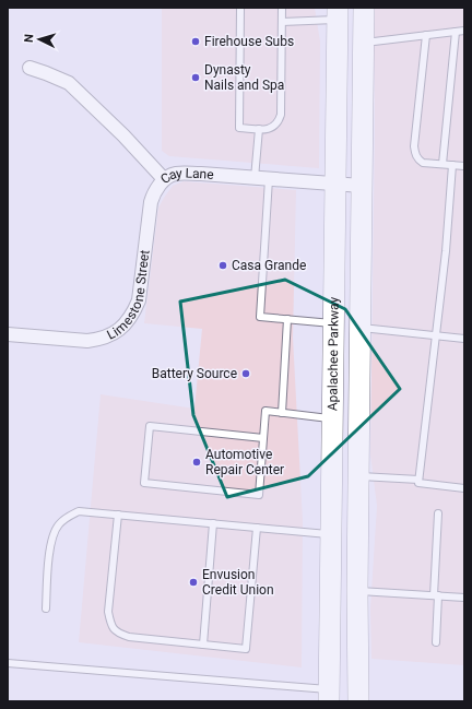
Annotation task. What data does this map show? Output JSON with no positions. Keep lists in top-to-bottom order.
{
  "streets": {
    "main road": ["Apalachee Parkway"],
    "street": ["Cay Lane", "Limestone Street"]
  },
  "crossings": [
    ["Cay Lane", "Limestone Street"],
    ["Cay Lane", "Apalachee Parkway"]
  ],
  "places": [
    "Firehouse Subs",
    "Dynasty Nails and Spa",
    "Casa Grande",
    "Battery Source",
    "Automotive Repair Center",
    "Envusion Credit Union"
  ],
  "north": "left"
}
